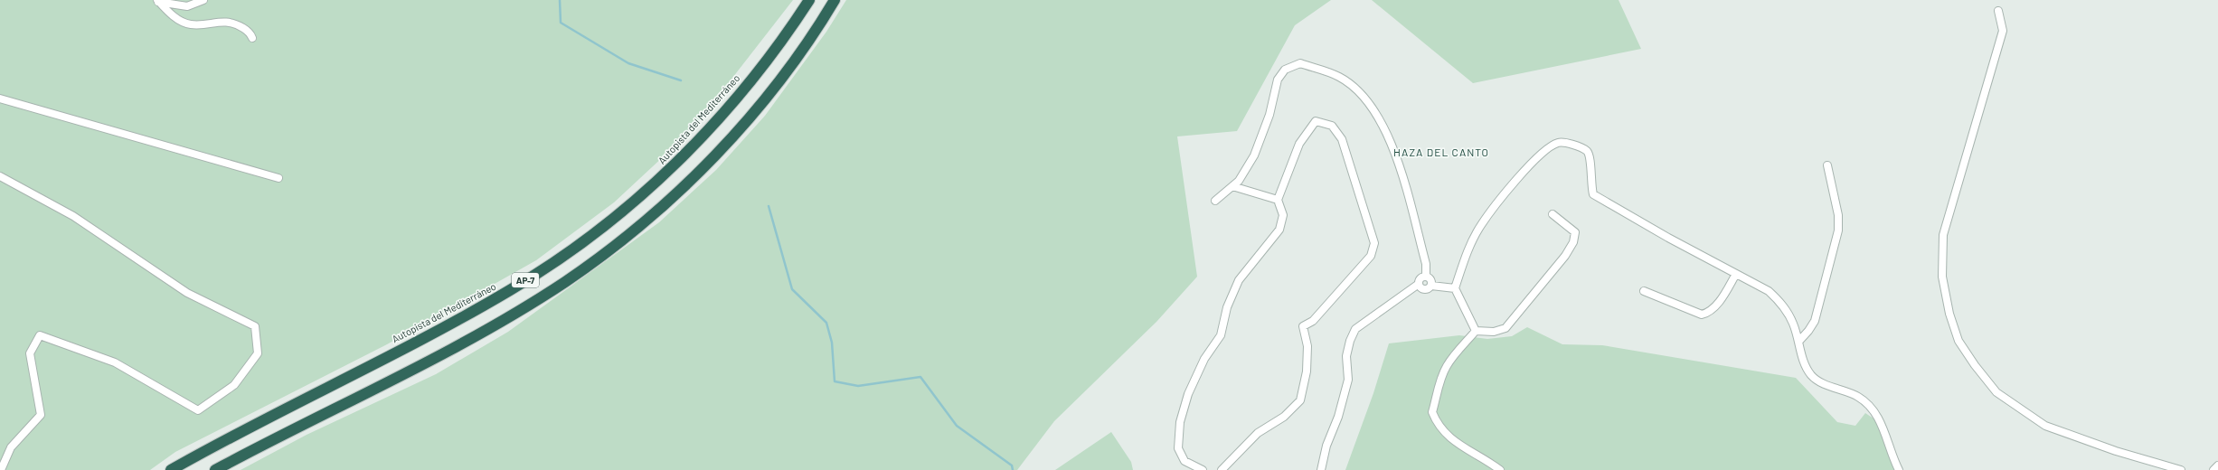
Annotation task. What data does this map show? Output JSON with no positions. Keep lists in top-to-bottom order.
{
  "streets": {
    "highway": ["Autopista del Mediterráneo", "AP-7"]
  },
  "districts": ["HAZA DEL CANTO"]
}
